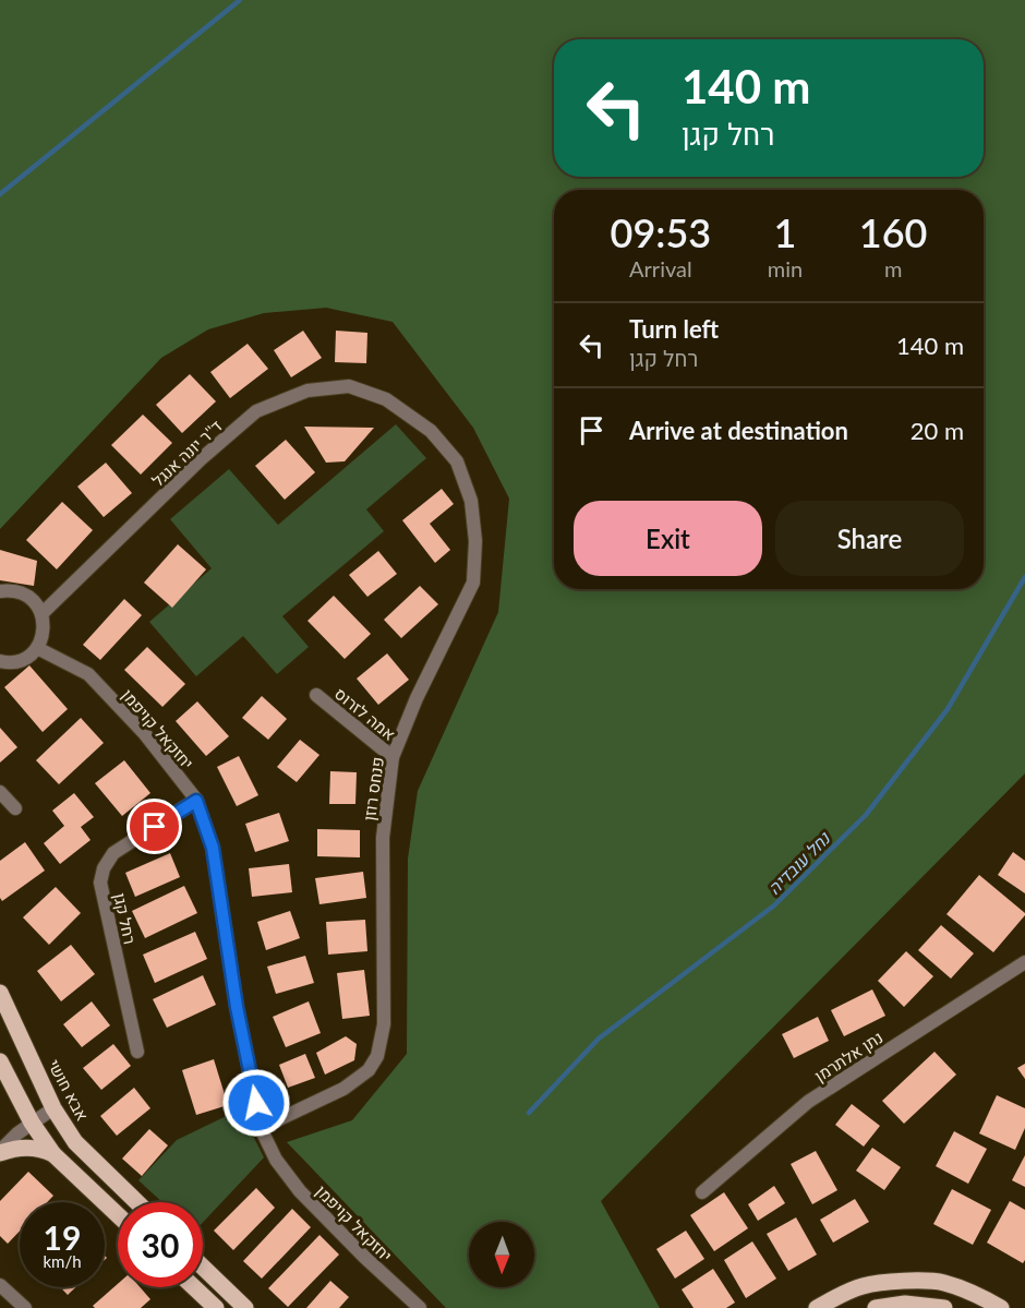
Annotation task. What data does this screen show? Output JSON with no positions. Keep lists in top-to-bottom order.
{
  "streets": {
    "main road": ["אבא חושי"],
    "street": [
      "ד''ר יונה אנגל",
      "אמה לזרוס",
      "יחזקאל קויפמן",
      "פנחס רוזן",
      "רחל קגן",
      "נתן אלתרמן"
    ]
  },
  "crossings": [
    ["ד''ר יונה אנגל", "פנחס רוזן"],
    ["אמה לזרוס", "פנחס רוזן"],
    ["יחזקאל קויפמן", "פנחס רוזן"],
    ["יחזקאל קויפמן", "רחל קגן"]
  ],
  "water": ["נחל עובדיה"],
  "north": "bottom",
  "page": {
    "turn": ["140 m", "רחל קגן"],
    "eta": [
      "09:53",
      "Arrival",
      "1",
      "min",
      "160",
      "m"
    ],
    "list": [
      {
        "name": "Turn left",
        "note": "רחל קגן",
        "value": "140 m"
      },
      {
        "name": "Arrive at destination",
        "value": "20 m"
      }
    ],
    "buttons": ["Exit", "Share"],
    "speed": "19 km/h",
    "limit": "30"
  }
}
